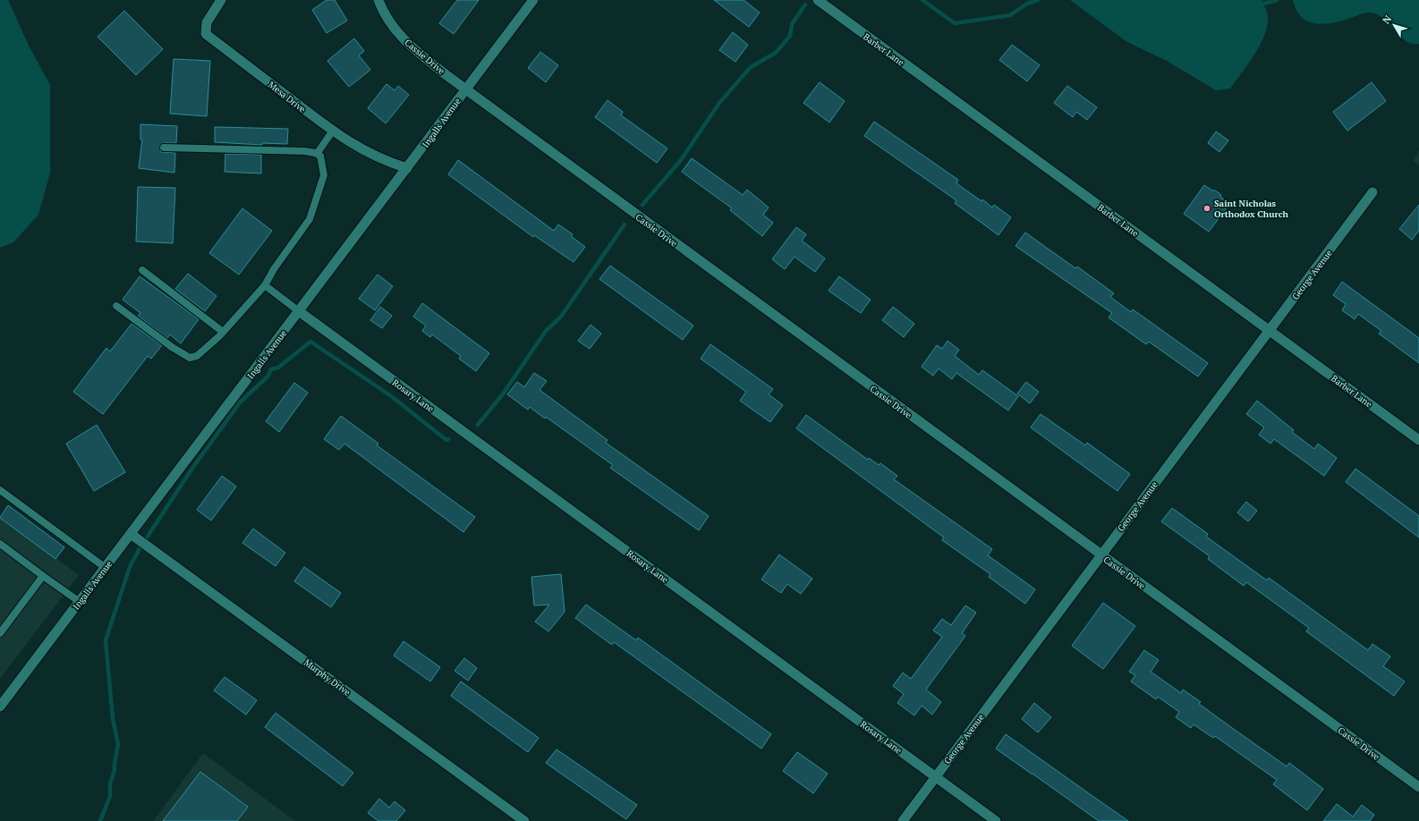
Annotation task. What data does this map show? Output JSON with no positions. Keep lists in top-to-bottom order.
{
  "streets": {
    "street": [
      "Barber Lane",
      "Cassie Drive",
      "Mesa Drive",
      "Ingalls Avenue",
      "George Avenue",
      "Rosary Lane",
      "Murphy Drive"
    ]
  },
  "crossings": [
    ["Barber Lane", "George Avenue"],
    ["Cassie Drive", "Ingalls Avenue"],
    ["Cassie Drive", "George Avenue"],
    ["Mesa Drive", "Ingalls Avenue"],
    ["Ingalls Avenue", "Rosary Lane"],
    ["Ingalls Avenue", "Murphy Drive"],
    ["George Avenue", "Rosary Lane"]
  ],
  "places": ["Saint Nicholas Orthodox Church"],
  "north": "top left"
}
